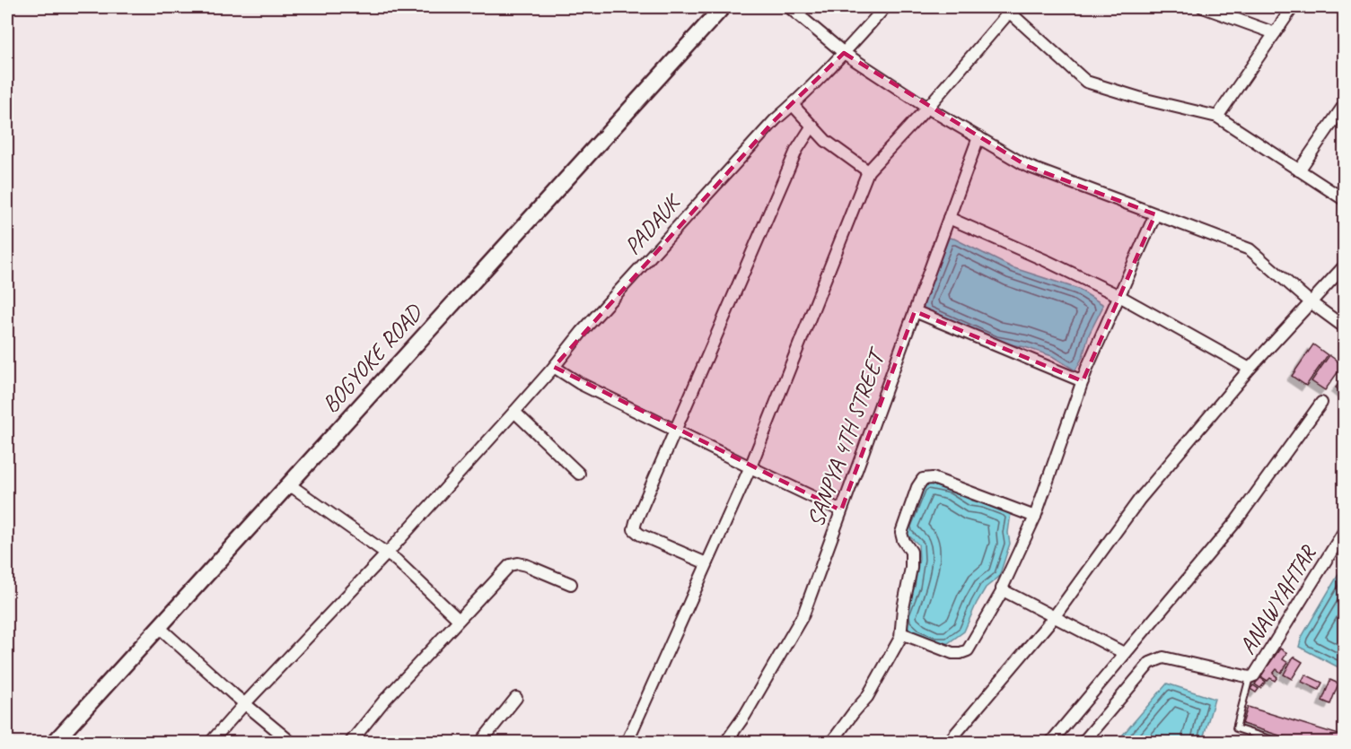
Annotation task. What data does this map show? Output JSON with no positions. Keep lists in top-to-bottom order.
{
  "streets": {
    "street": [
      "PADAUK",
      "BOGYOKE ROAD",
      "SANPYA 4TH STREET",
      "ANAWYAHTAR"
    ]
  }
}
